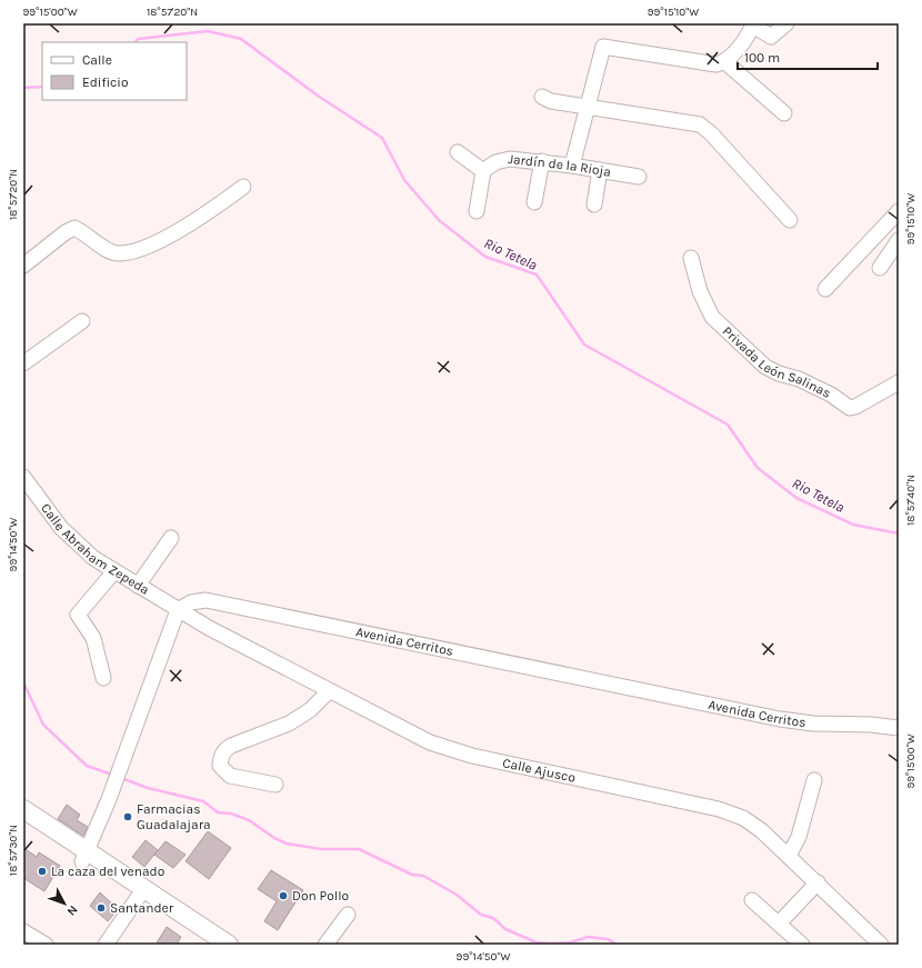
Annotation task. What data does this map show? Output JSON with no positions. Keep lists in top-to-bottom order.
{
  "streets": {
    "street": [
      "Jardín de la Rioja",
      "Privada León Salinas",
      "Calle Abraham Zepeda",
      "Avenida Cerritos",
      "Calle Ajusco"
    ]
  },
  "crossings": [
    ["Calle Abraham Zepeda", "Avenida Cerritos"],
    ["Calle Abraham Zepeda", "Calle Ajusco"],
    ["Avenida Cerritos", "Calle Ajusco"]
  ],
  "water": ["Rio Tetela"],
  "places": [
    "Farmacias Guadalajara",
    "La caza del venado",
    "Don Pollo",
    "Santander"
  ],
  "legend": ["Calle", "Edificio"],
  "scale_bar": "100 m",
  "north": "bottom right",
  "coordinates": [
    "99°15'00\"W",
    "18°57'20\"N",
    "99°15'10\"W",
    "18°57'40\"N",
    "99°14'50\"W",
    "18°57'30\"N"
  ]
}
